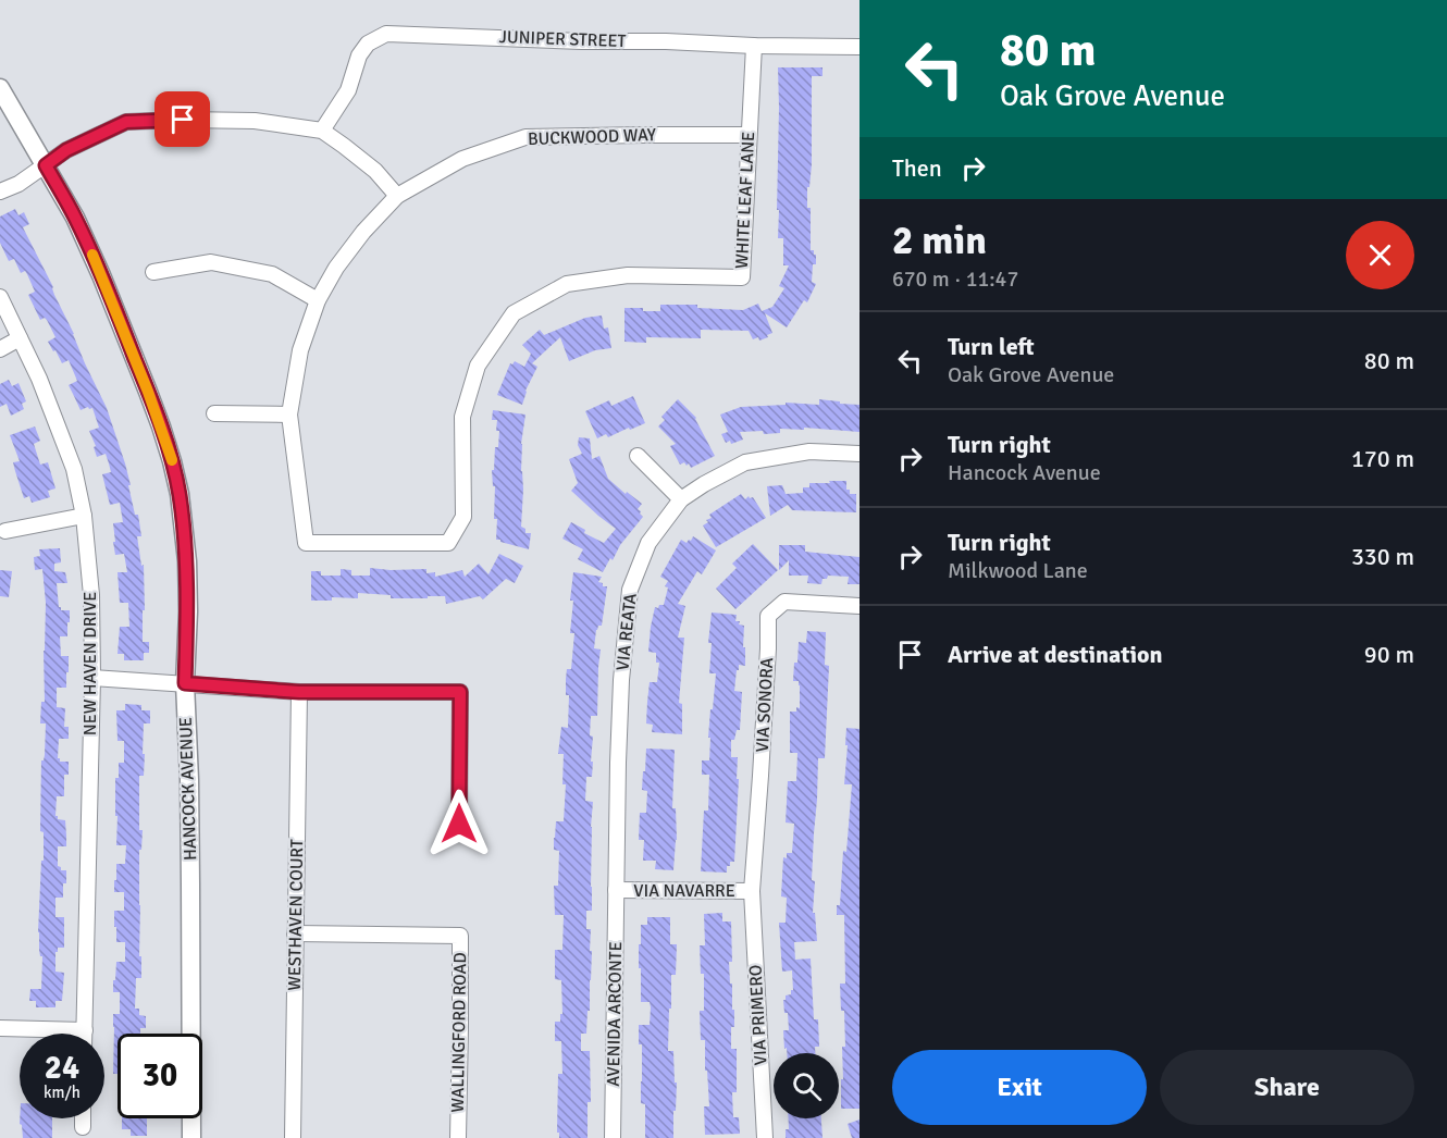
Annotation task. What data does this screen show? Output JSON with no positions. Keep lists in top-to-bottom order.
{
  "streets": {
    "main road": ["HANCOCK AVENUE"],
    "street": [
      "JUNIPER STREET",
      "BUCKWOOD WAY",
      "WHITE LEAF LANE",
      "VIA REATA",
      "NEW HAVEN DRIVE",
      "VIA SONORA",
      "VIA NAVARRE",
      "WESTHAVEN COURT",
      "AVENIDA ARCONTE",
      "VIA PRIMERO",
      "WALLINGFORD ROAD"
    ]
  },
  "crossings": [
    ["JUNIPER STREET", "WHITE LEAF LANE"],
    ["BUCKWOOD WAY", "WHITE LEAF LANE"],
    ["VIA REATA", "VIA NAVARRE"],
    ["VIA REATA", "AVENIDA ARCONTE"],
    ["VIA SONORA", "VIA NAVARRE"],
    ["VIA SONORA", "VIA PRIMERO"],
    ["VIA NAVARRE", "AVENIDA ARCONTE"],
    ["VIA NAVARRE", "VIA PRIMERO"],
    ["WESTHAVEN COURT", "WALLINGFORD ROAD"]
  ],
  "page": {
    "turn": ["80 m", "Oak Grove Avenue"],
    "then": "Then",
    "heading": ["2 min", "670 m · 11:47"],
    "list": [
      {
        "name": "Turn left",
        "note": "Oak Grove Avenue",
        "value": "80 m"
      },
      {
        "name": "Turn right",
        "note": "Hancock Avenue",
        "value": "170 m"
      },
      {
        "name": "Turn right",
        "note": "Milkwood Lane",
        "value": "330 m"
      },
      {
        "name": "Arrive at destination",
        "value": "90 m"
      }
    ],
    "speed": "24 km/h",
    "limit": "30",
    "buttons": ["Exit", "Share"]
  }
}
